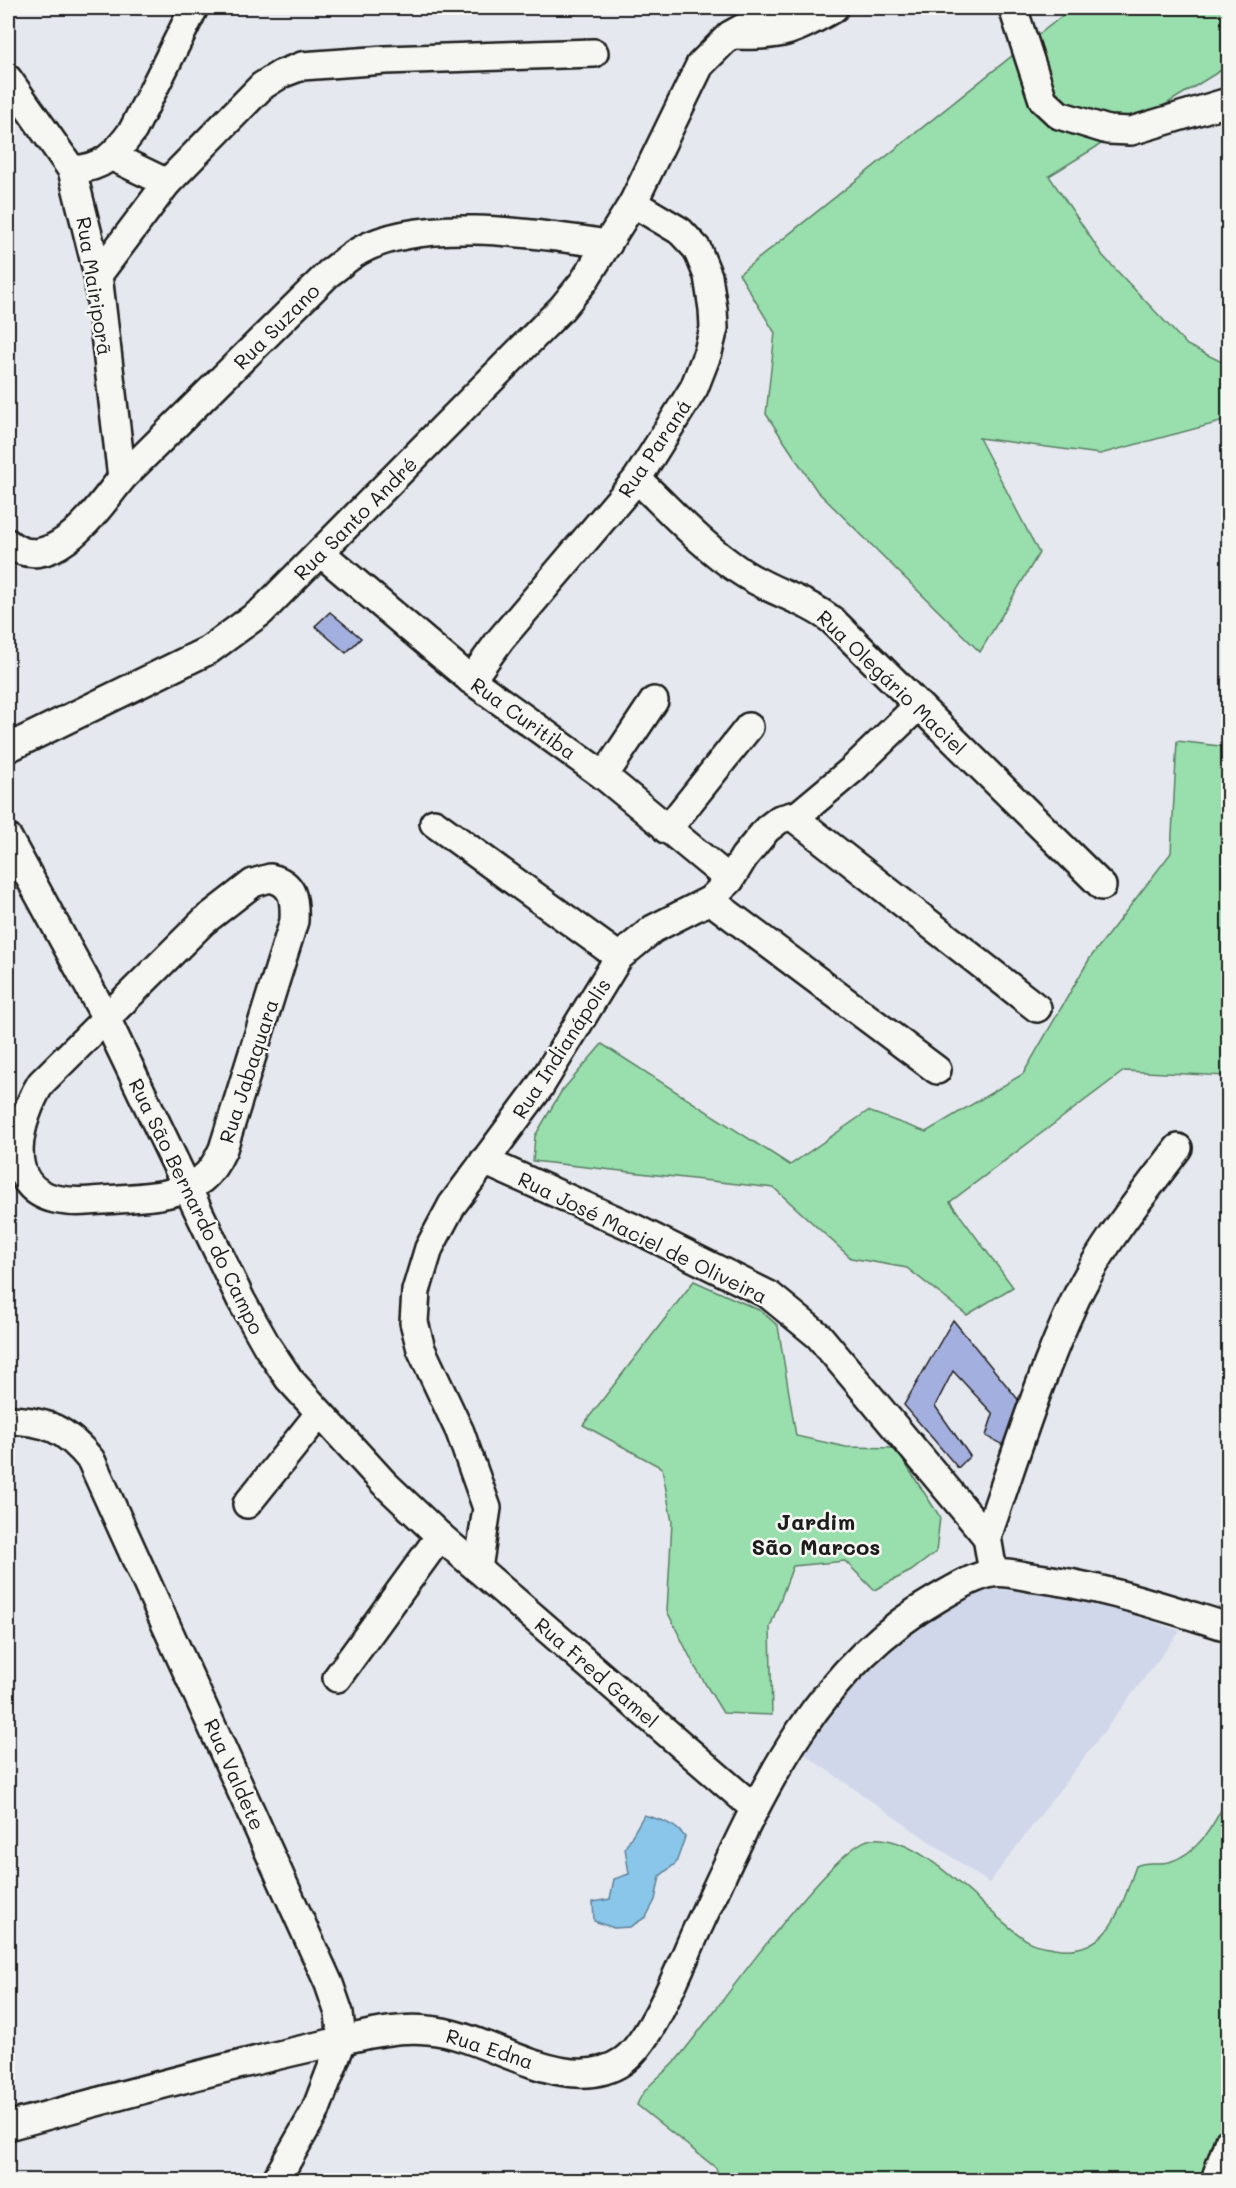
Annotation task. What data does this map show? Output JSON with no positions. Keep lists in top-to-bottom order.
{
  "streets": {
    "street": [
      "Rua Mairiporã",
      "Rua Suzano",
      "Rua Paraná",
      "Rua Santo André",
      "Rua Olegário Maciel",
      "Rua Curitiba",
      "Rua Indianápolis",
      "Rua Jabaquara",
      "Rua São Bernardo do Campo",
      "Rua José Maciel de Oliveira",
      "Rua Fred Gamel",
      "Rua Valdete",
      "Rua Edna"
    ]
  },
  "crossings": [
    ["Rua Mairiporã", "Rua Suzano"],
    ["Rua Suzano", "Rua Santo André"],
    ["Rua Paraná", "Rua Santo André"],
    ["Rua Paraná", "Rua Olegário Maciel"],
    ["Rua Paraná", "Rua Curitiba"],
    ["Rua Santo André", "Rua Curitiba"],
    ["Rua Olegário Maciel", "Rua Indianápolis"],
    ["Rua Curitiba", "Rua Indianápolis"],
    ["Rua Indianápolis", "Rua José Maciel de Oliveira"],
    ["Rua Indianápolis", "Rua Fred Gamel"],
    ["Rua Jabaquara", "Rua São Bernardo do Campo"],
    ["Rua São Bernardo do Campo", "Rua Fred Gamel"],
    ["Rua Fred Gamel", "Rua Edna"],
    ["Rua Valdete", "Rua Edna"]
  ],
  "districts": ["Jardim São Marcos"]
}
